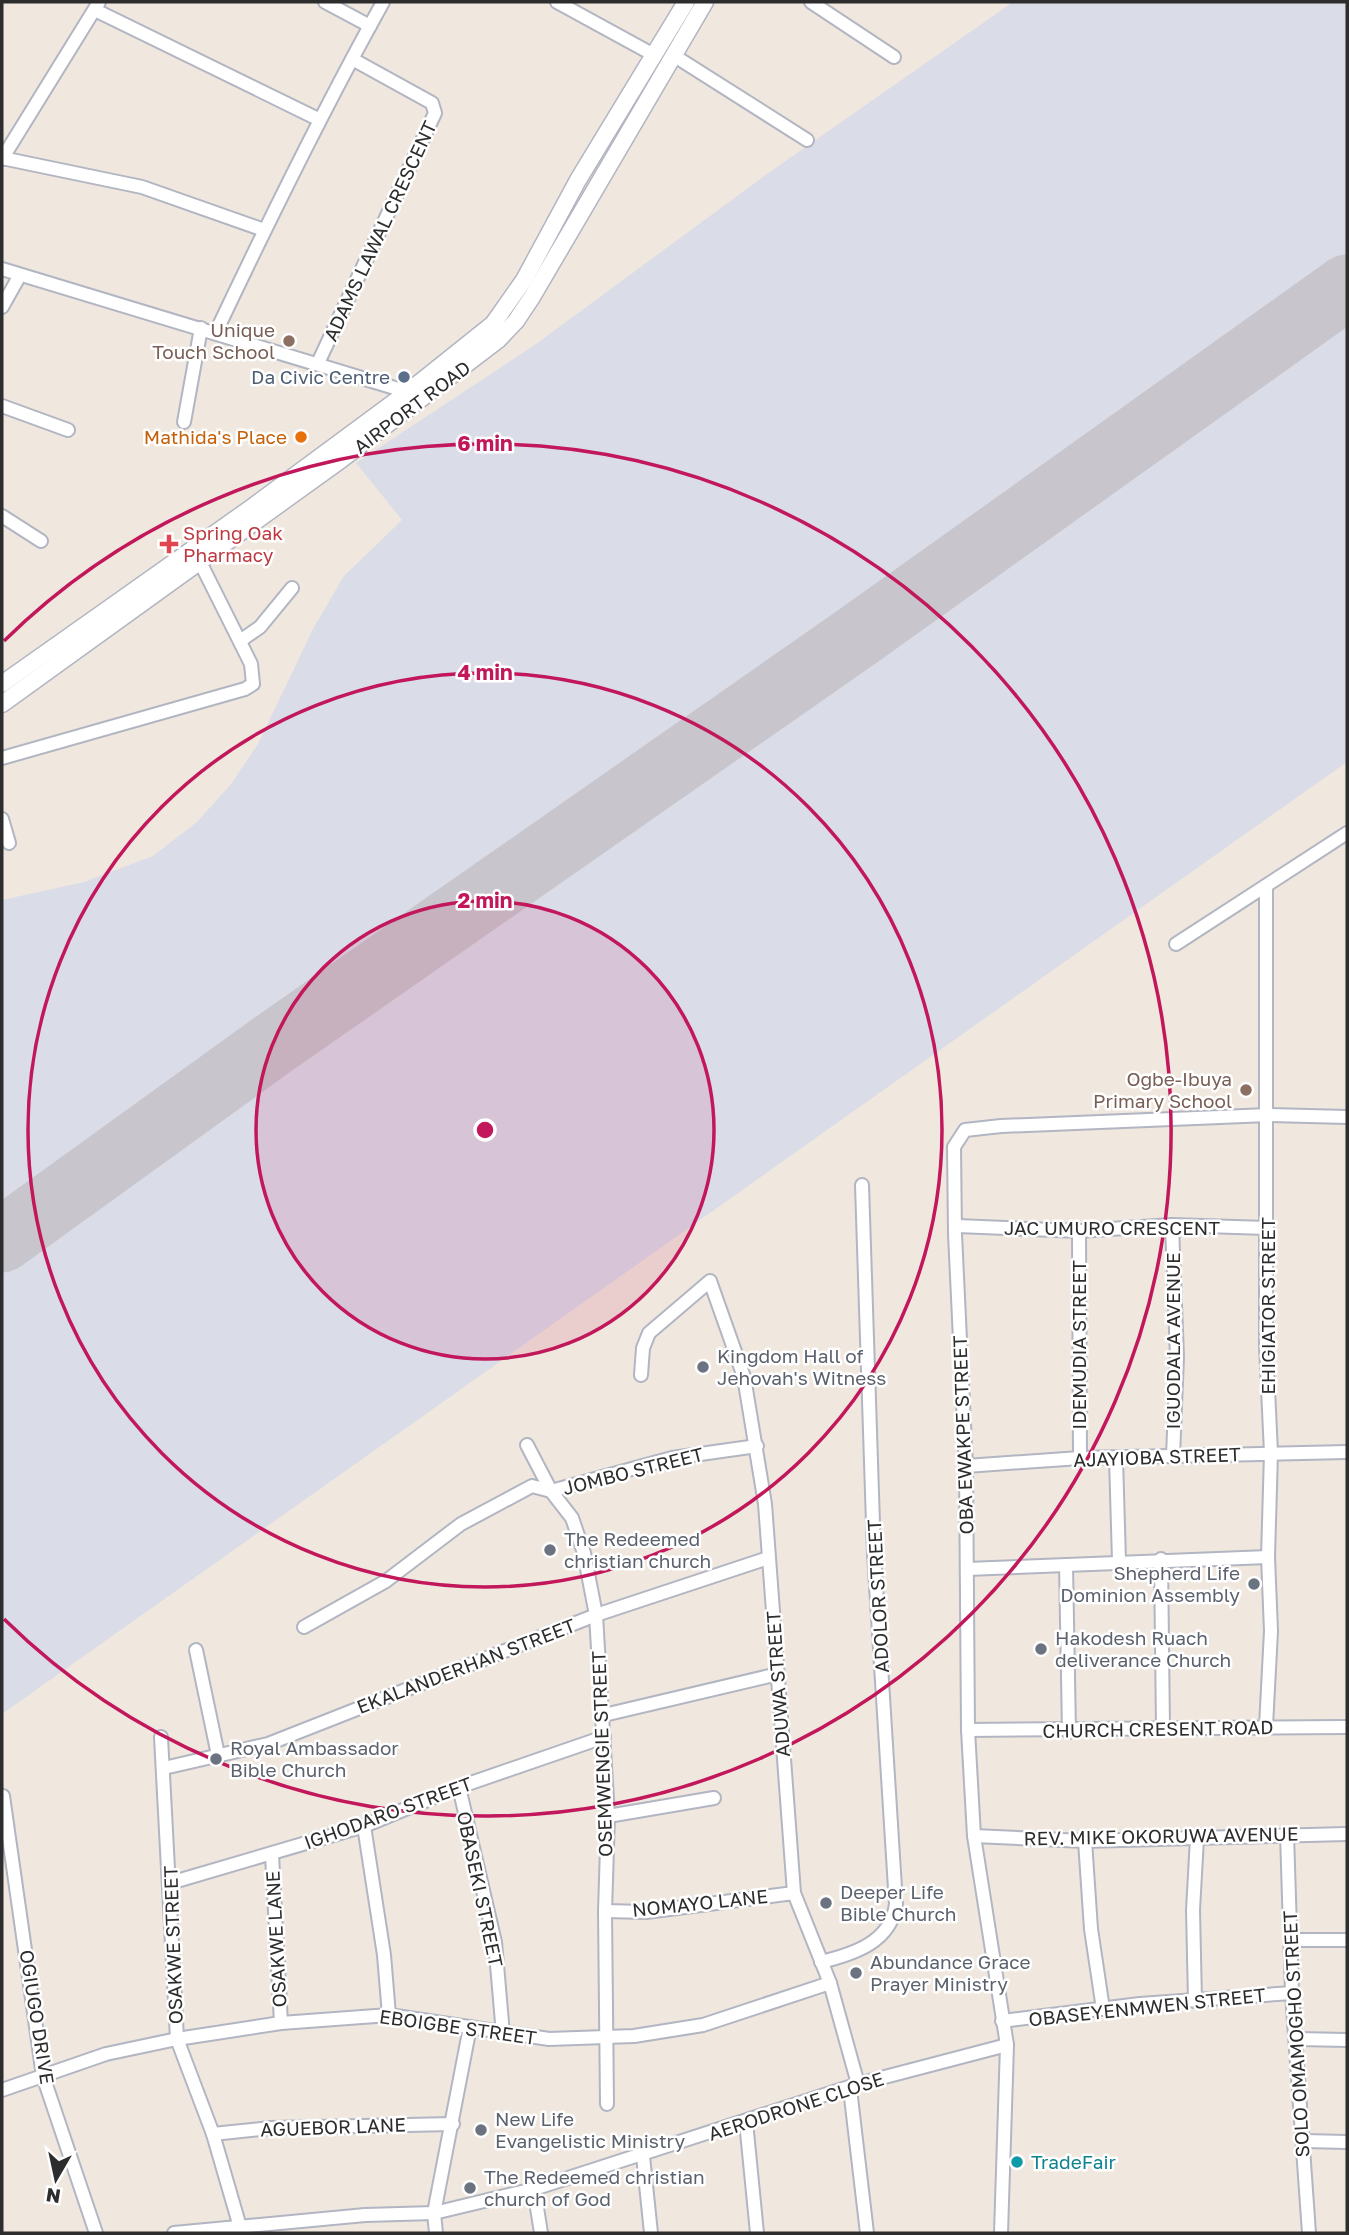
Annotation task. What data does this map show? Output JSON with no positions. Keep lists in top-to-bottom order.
{
  "streets": {
    "main road": ["AIRPORT ROAD"],
    "street": [
      "ADAMS LAWAL CRESCENT",
      "JAC UMURO CRESCENT",
      "EHIGIATOR STREET",
      "IGUODALA AVENUE",
      "IDEMUDIA STREET",
      "OBA EWAKPE STREET",
      "AJAYIOBA STREET",
      "JOMBO STREET",
      "ADOLOR STREET",
      "EKALANDERHAN STREET",
      "ADUWA STREET",
      "CHURCH CRESENT ROAD",
      "OSEMWENGIE STREET",
      "IGHODARO STREET",
      "REV. MIKE OKORUWA AVENUE",
      "OBASEKI STREET",
      "NOMAYO LANE",
      "OSAKWE LANE",
      "OSAKWE STREET",
      "OBASEYENMWEN STREET",
      "OGIUGO DRIVE",
      "EBOIGBE STREET",
      "SOLO OMAMOGHO STREET",
      "AERODRONE CLOSE",
      "AGUEBOR LANE"
    ]
  },
  "crossings": [
    ["JAC UMURO CRESCENT", "EHIGIATOR STREET"],
    ["JAC UMURO CRESCENT", "IGUODALA AVENUE"],
    ["JAC UMURO CRESCENT", "IDEMUDIA STREET"],
    ["JAC UMURO CRESCENT", "OBA EWAKPE STREET"],
    ["EHIGIATOR STREET", "OBA EWAKPE STREET"],
    ["EHIGIATOR STREET", "AJAYIOBA STREET"],
    ["EHIGIATOR STREET", "CHURCH CRESENT ROAD"],
    ["IGUODALA AVENUE", "AJAYIOBA STREET"],
    ["IDEMUDIA STREET", "AJAYIOBA STREET"],
    ["OBA EWAKPE STREET", "AJAYIOBA STREET"],
    ["OBA EWAKPE STREET", "CHURCH CRESENT ROAD"],
    ["OBA EWAKPE STREET", "REV. MIKE OKORUWA AVENUE"],
    ["OBA EWAKPE STREET", "OBASEYENMWEN STREET"],
    ["OBA EWAKPE STREET", "AERODRONE CLOSE"],
    ["JOMBO STREET", "ADUWA STREET"],
    ["JOMBO STREET", "OSEMWENGIE STREET"],
    ["ADOLOR STREET", "ADUWA STREET"],
    ["EKALANDERHAN STREET", "ADUWA STREET"],
    ["EKALANDERHAN STREET", "OSEMWENGIE STREET"],
    ["EKALANDERHAN STREET", "OSAKWE STREET"],
    ["ADUWA STREET", "NOMAYO LANE"],
    ["ADUWA STREET", "EBOIGBE STREET"],
    ["ADUWA STREET", "AERODRONE CLOSE"],
    ["OSEMWENGIE STREET", "IGHODARO STREET"],
    ["OSEMWENGIE STREET", "NOMAYO LANE"],
    ["OSEMWENGIE STREET", "EBOIGBE STREET"],
    ["IGHODARO STREET", "OBASEKI STREET"],
    ["IGHODARO STREET", "OSAKWE LANE"],
    ["IGHODARO STREET", "OSAKWE STREET"],
    ["REV. MIKE OKORUWA AVENUE", "SOLO OMAMOGHO STREET"],
    ["OBASEKI STREET", "EBOIGBE STREET"],
    ["OSAKWE LANE", "EBOIGBE STREET"],
    ["OSAKWE STREET", "EBOIGBE STREET"],
    ["OSAKWE STREET", "AERODRONE CLOSE"],
    ["OSAKWE STREET", "AGUEBOR LANE"],
    ["OBASEYENMWEN STREET", "SOLO OMAMOGHO STREET"],
    ["OGIUGO DRIVE", "EBOIGBE STREET"]
  ],
  "places": {
    "other": [
      "Unique Touch School",
      "Da Civic Centre",
      "Mathida's Place",
      "Ogbe-Ibuya Primary School",
      "Kingdom Hall of Jehovah's Witness",
      "The Redeemed christian church",
      "Shepherd Life Dominion Assembly",
      "Hakodesh Ruach deliverance Church",
      "Royal Ambassador Bible Church",
      "Deeper Life Bible Church",
      "Abundance Grace Prayer Ministry",
      "New Life Evangelistic Ministry",
      "TradeFair",
      "The Redeemed christian church of God"
    ],
    "health": ["Spring Oak Pharmacy"]
  },
  "north": "bottom",
  "rings": ["6 min", "4 min", "2 min"]
}
